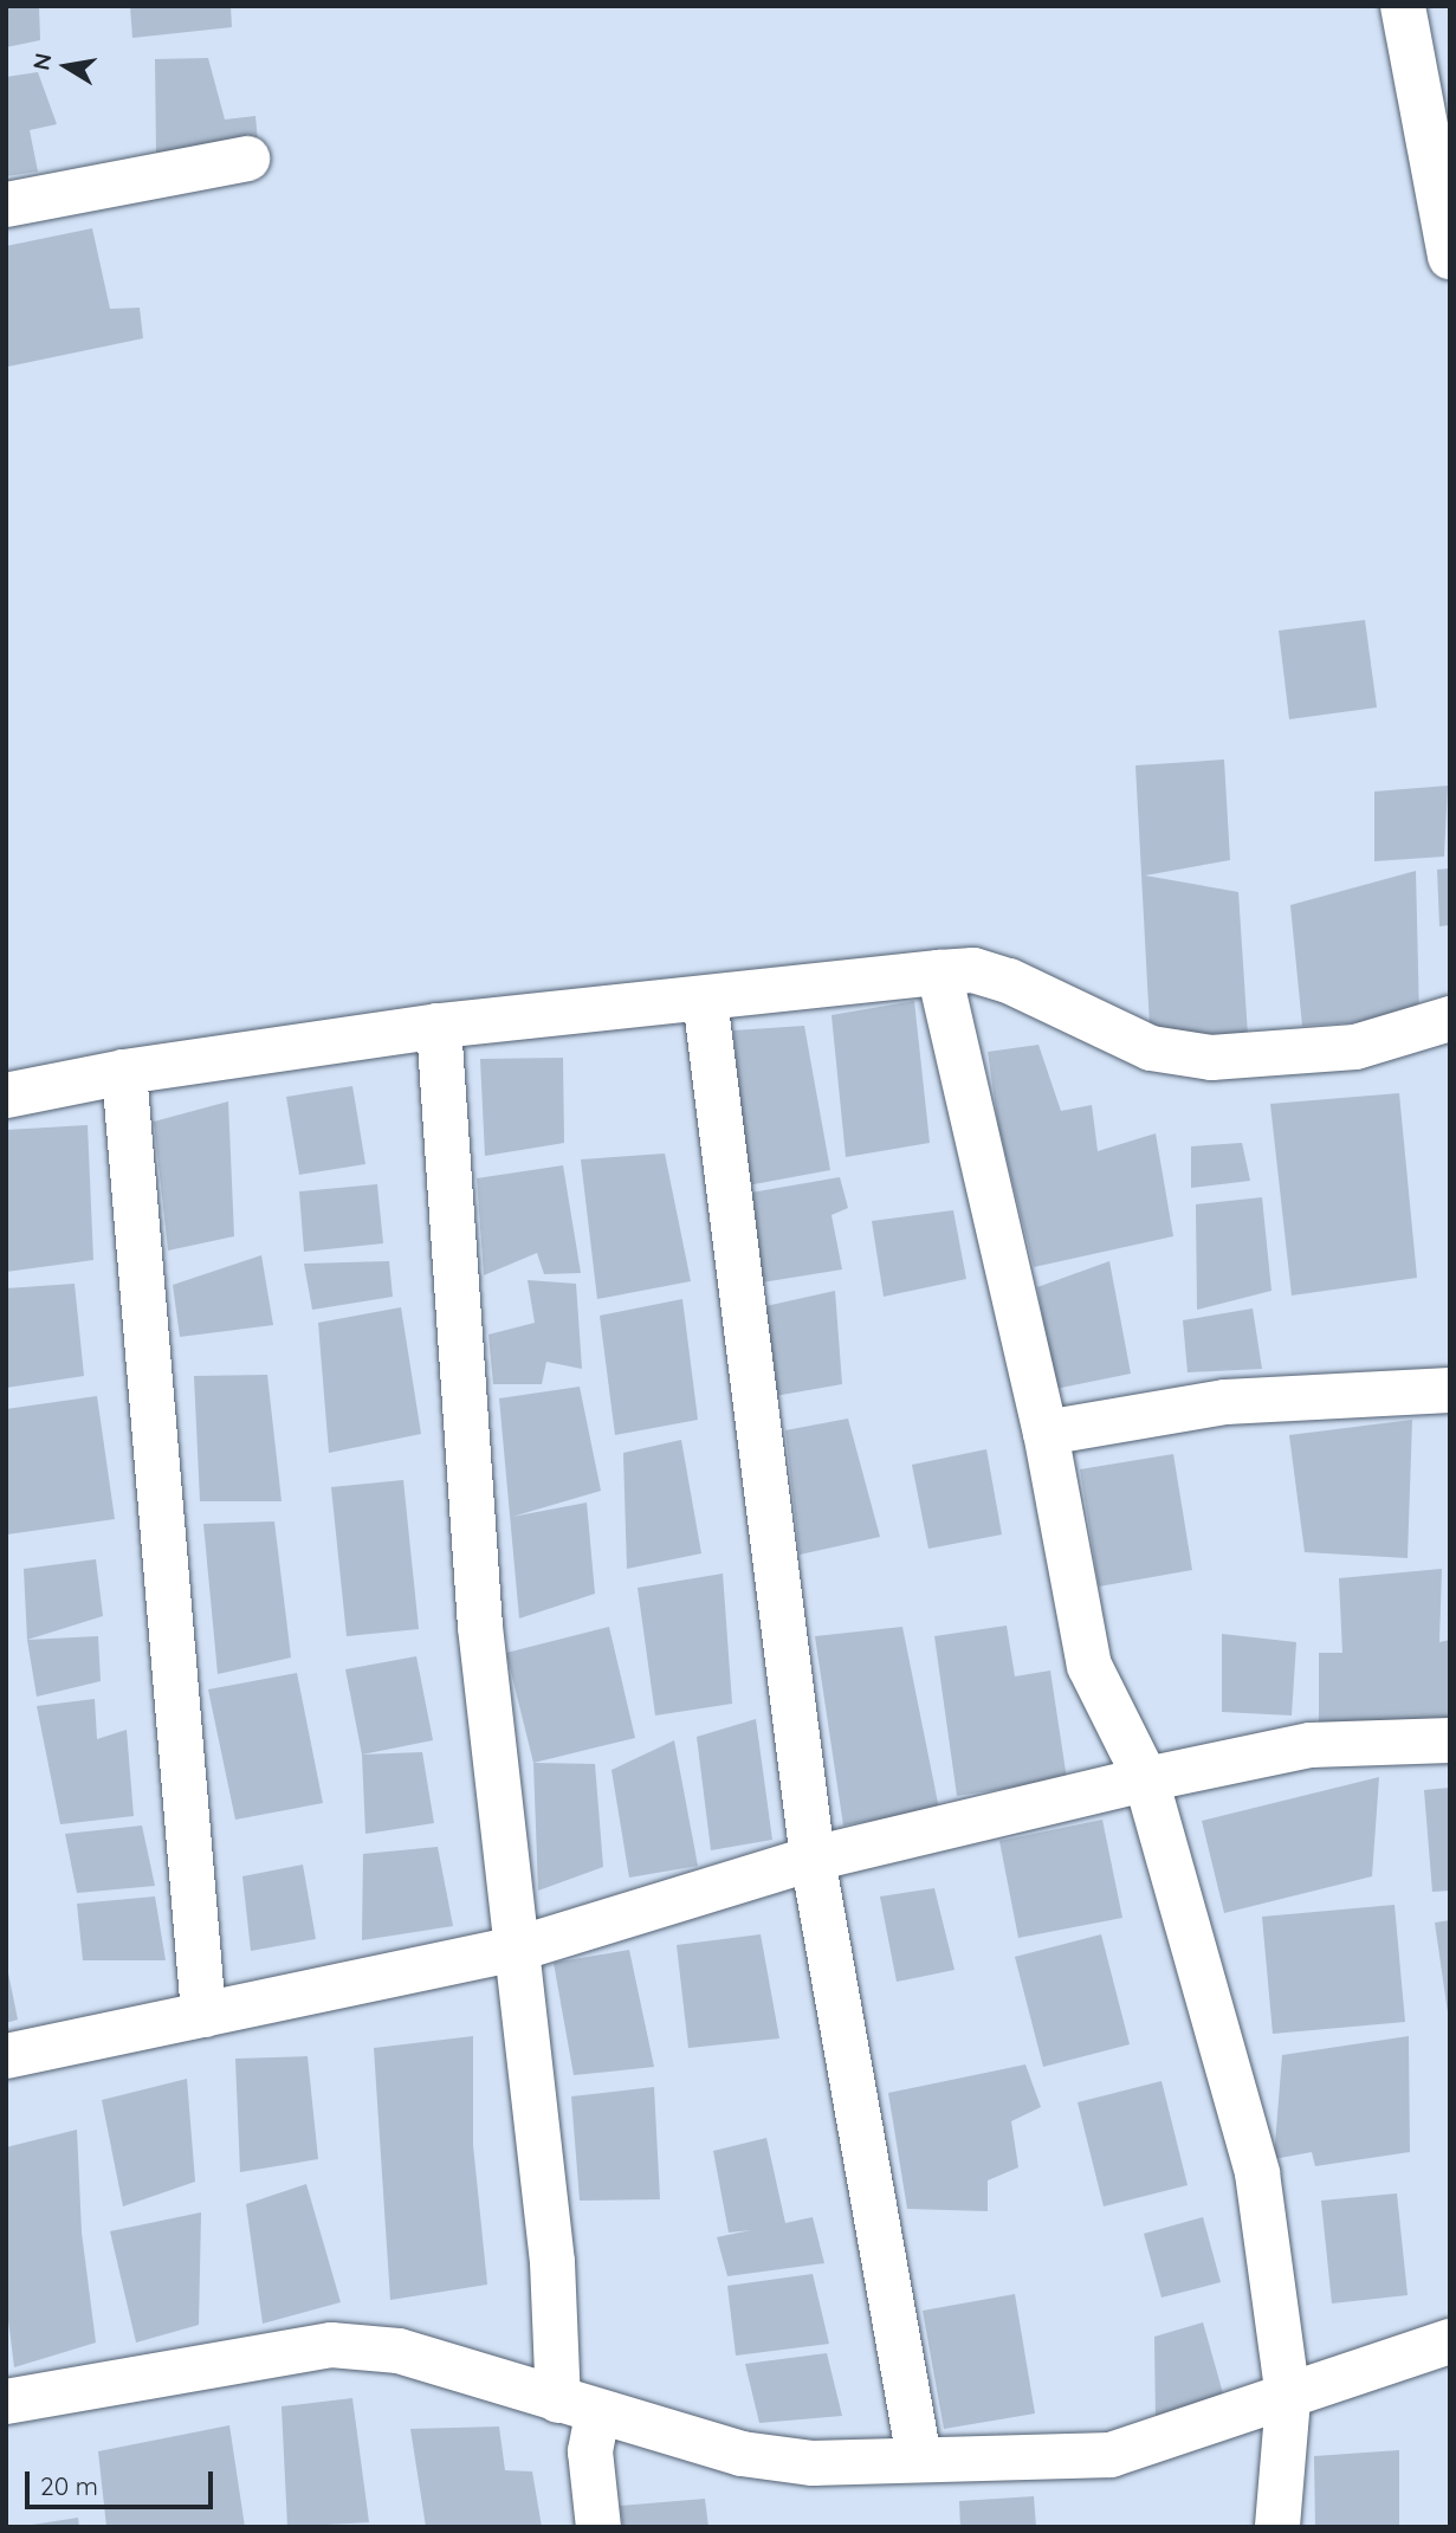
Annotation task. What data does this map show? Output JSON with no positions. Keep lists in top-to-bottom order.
{
  "scale_bar": "20 m",
  "north": "left"
}
